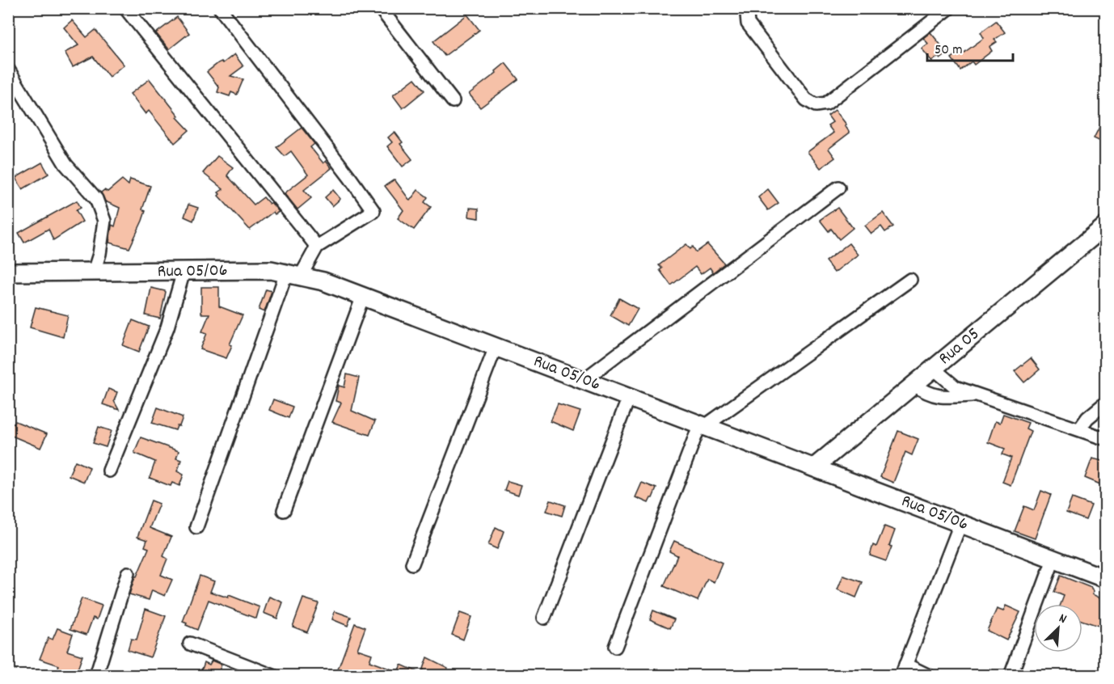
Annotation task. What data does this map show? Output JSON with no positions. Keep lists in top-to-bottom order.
{
  "streets": {
    "street": ["Rua 05/06", "Rua 05"]
  },
  "crossings": [
    ["Rua 05/06", "Rua 05"]
  ],
  "scale_bar": "50 m",
  "north": "top right"
}
